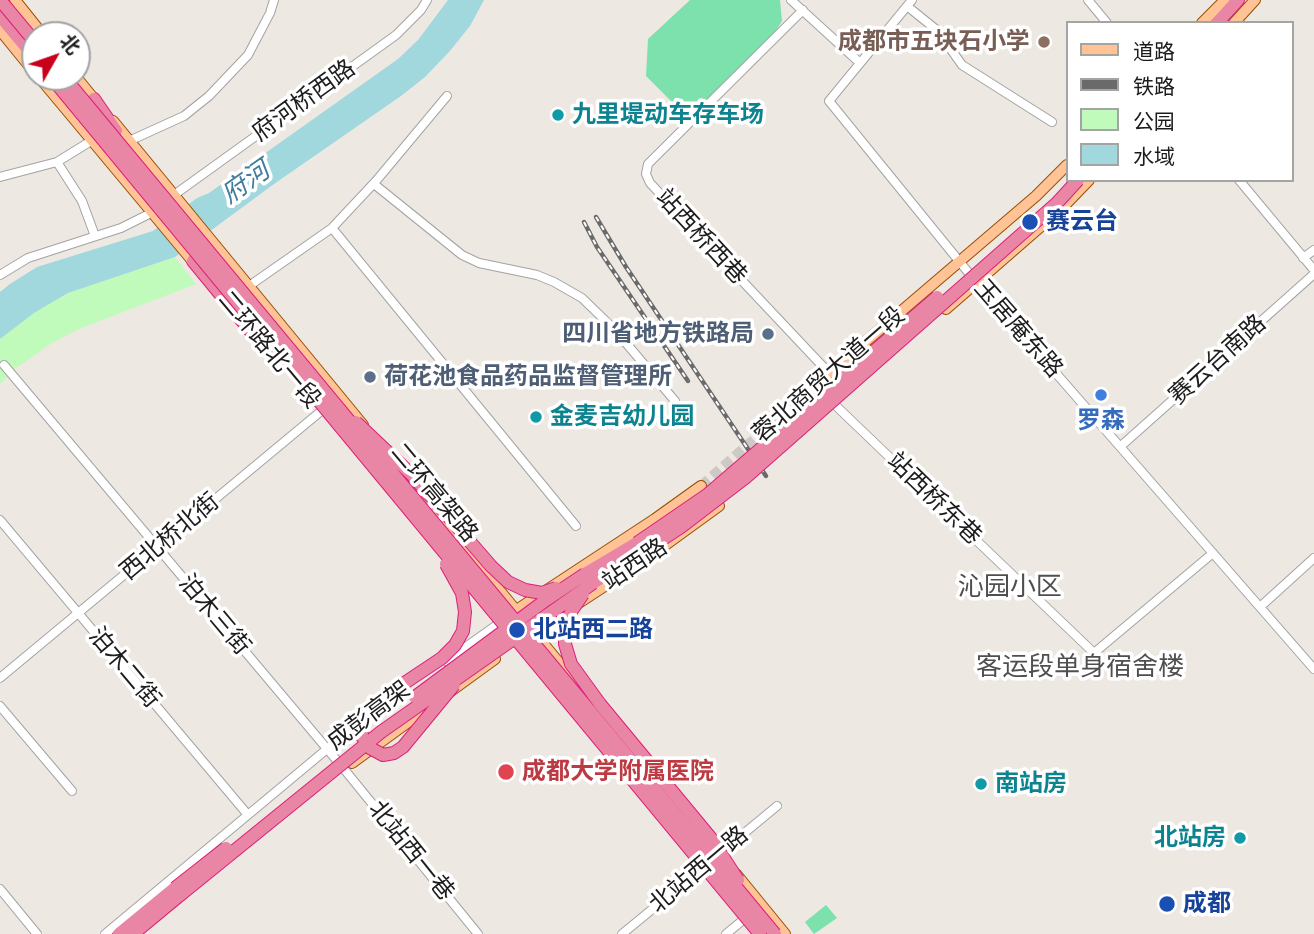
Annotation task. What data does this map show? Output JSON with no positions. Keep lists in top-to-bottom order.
{
  "streets": {
    "highway": ["蓉北商贸大道一段", "二环高架路", "成彭高架"],
    "main road": ["二环路北一段", "站西路"],
    "street": [
      "府河桥西路",
      "站西桥西巷",
      "玉居庵东路",
      "赛云台南路",
      "站西桥东巷",
      "西北桥北街",
      "泊木三街",
      "泊木二街",
      "北站西一巷",
      "北站西一路"
    ]
  },
  "crossings": [
    ["府河桥西路", "二环路北一段"],
    ["站西桥西巷", "蓉北商贸大道一段"],
    ["玉居庵东路", "赛云台南路"],
    ["玉居庵东路", "蓉北商贸大道一段"],
    ["玉居庵东路", "站西桥东巷"],
    ["二环路北一段", "西北桥北街"],
    ["二环路北一段", "站西路"],
    ["二环路北一段", "北站西一路"],
    ["蓉北商贸大道一段", "站西桥东巷"],
    ["蓉北商贸大道一段", "成彭高架"],
    ["西北桥北街", "泊木三街"],
    ["西北桥北街", "泊木二街"],
    ["泊木三街", "北站西一巷"]
  ],
  "districts": ["沁园小区", "客运段单身宿舍楼"],
  "water": ["府河"],
  "places": [
    "成都市五块石小学",
    "九里堤动车存车场",
    "赛云台",
    "四川省地方铁路局",
    "荷花池食品药品监督管理所",
    "罗森",
    "金麦吉幼儿园",
    "北站西二路",
    "成都大学附属医院",
    "南站房",
    "北站房",
    "成都"
  ],
  "legend": [
    "道路",
    "铁路",
    "公园",
    "水域"
  ],
  "north": "top right"
}
